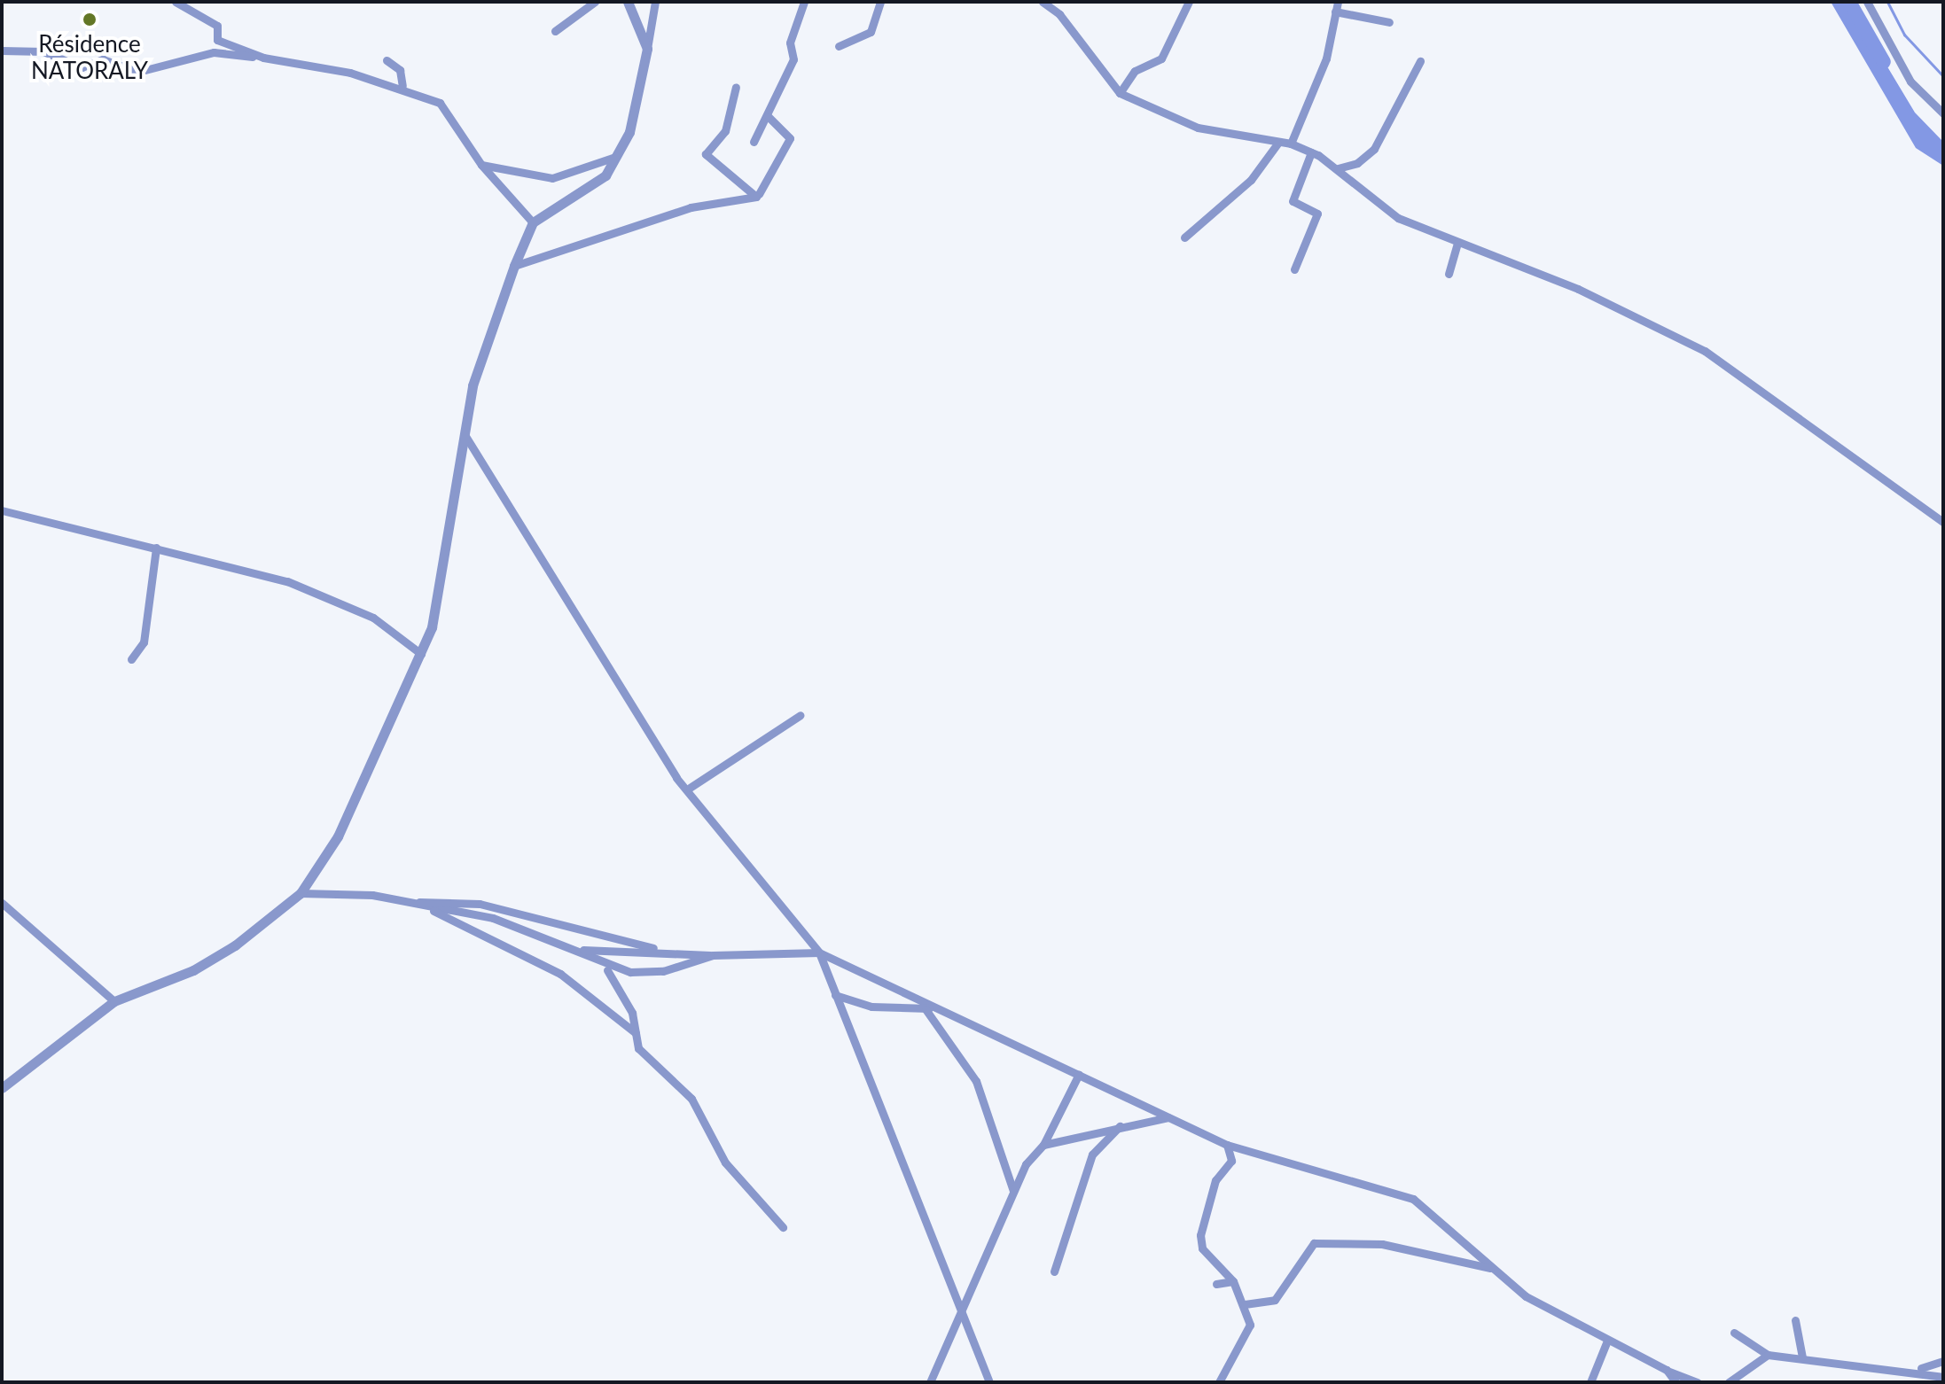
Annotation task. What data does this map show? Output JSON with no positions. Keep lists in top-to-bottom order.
{
  "places": ["Résidence NATORALY"]
}
